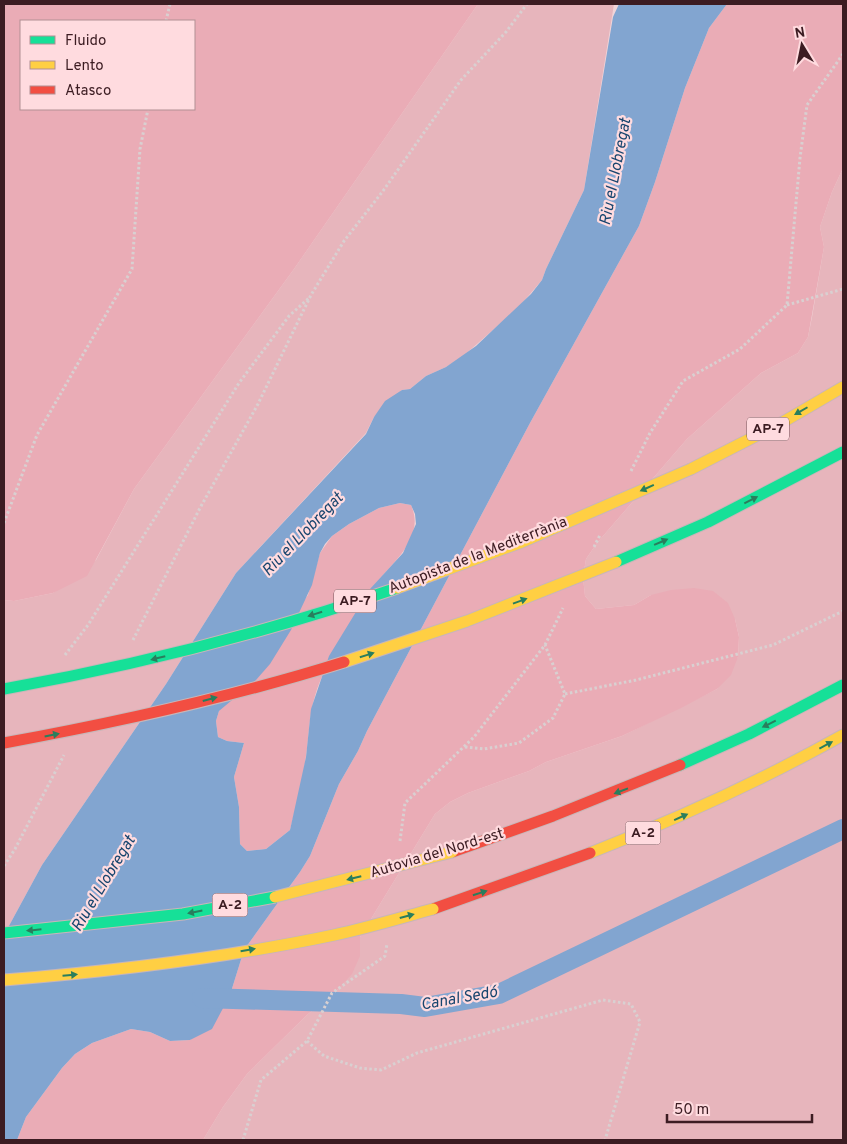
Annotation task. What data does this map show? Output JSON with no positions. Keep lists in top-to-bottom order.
{
  "streets": {
    "highway": [
      "AP-7",
      "Autopista de la Mediterrània",
      "A-2",
      "Autovia del Nord-est"
    ]
  },
  "water": ["Riu el Llobregat", "Canal Sedó"],
  "legend": ["Fluido", "Lento", "Atasco"],
  "scale_bar": "50 m",
  "north": "top"
}
